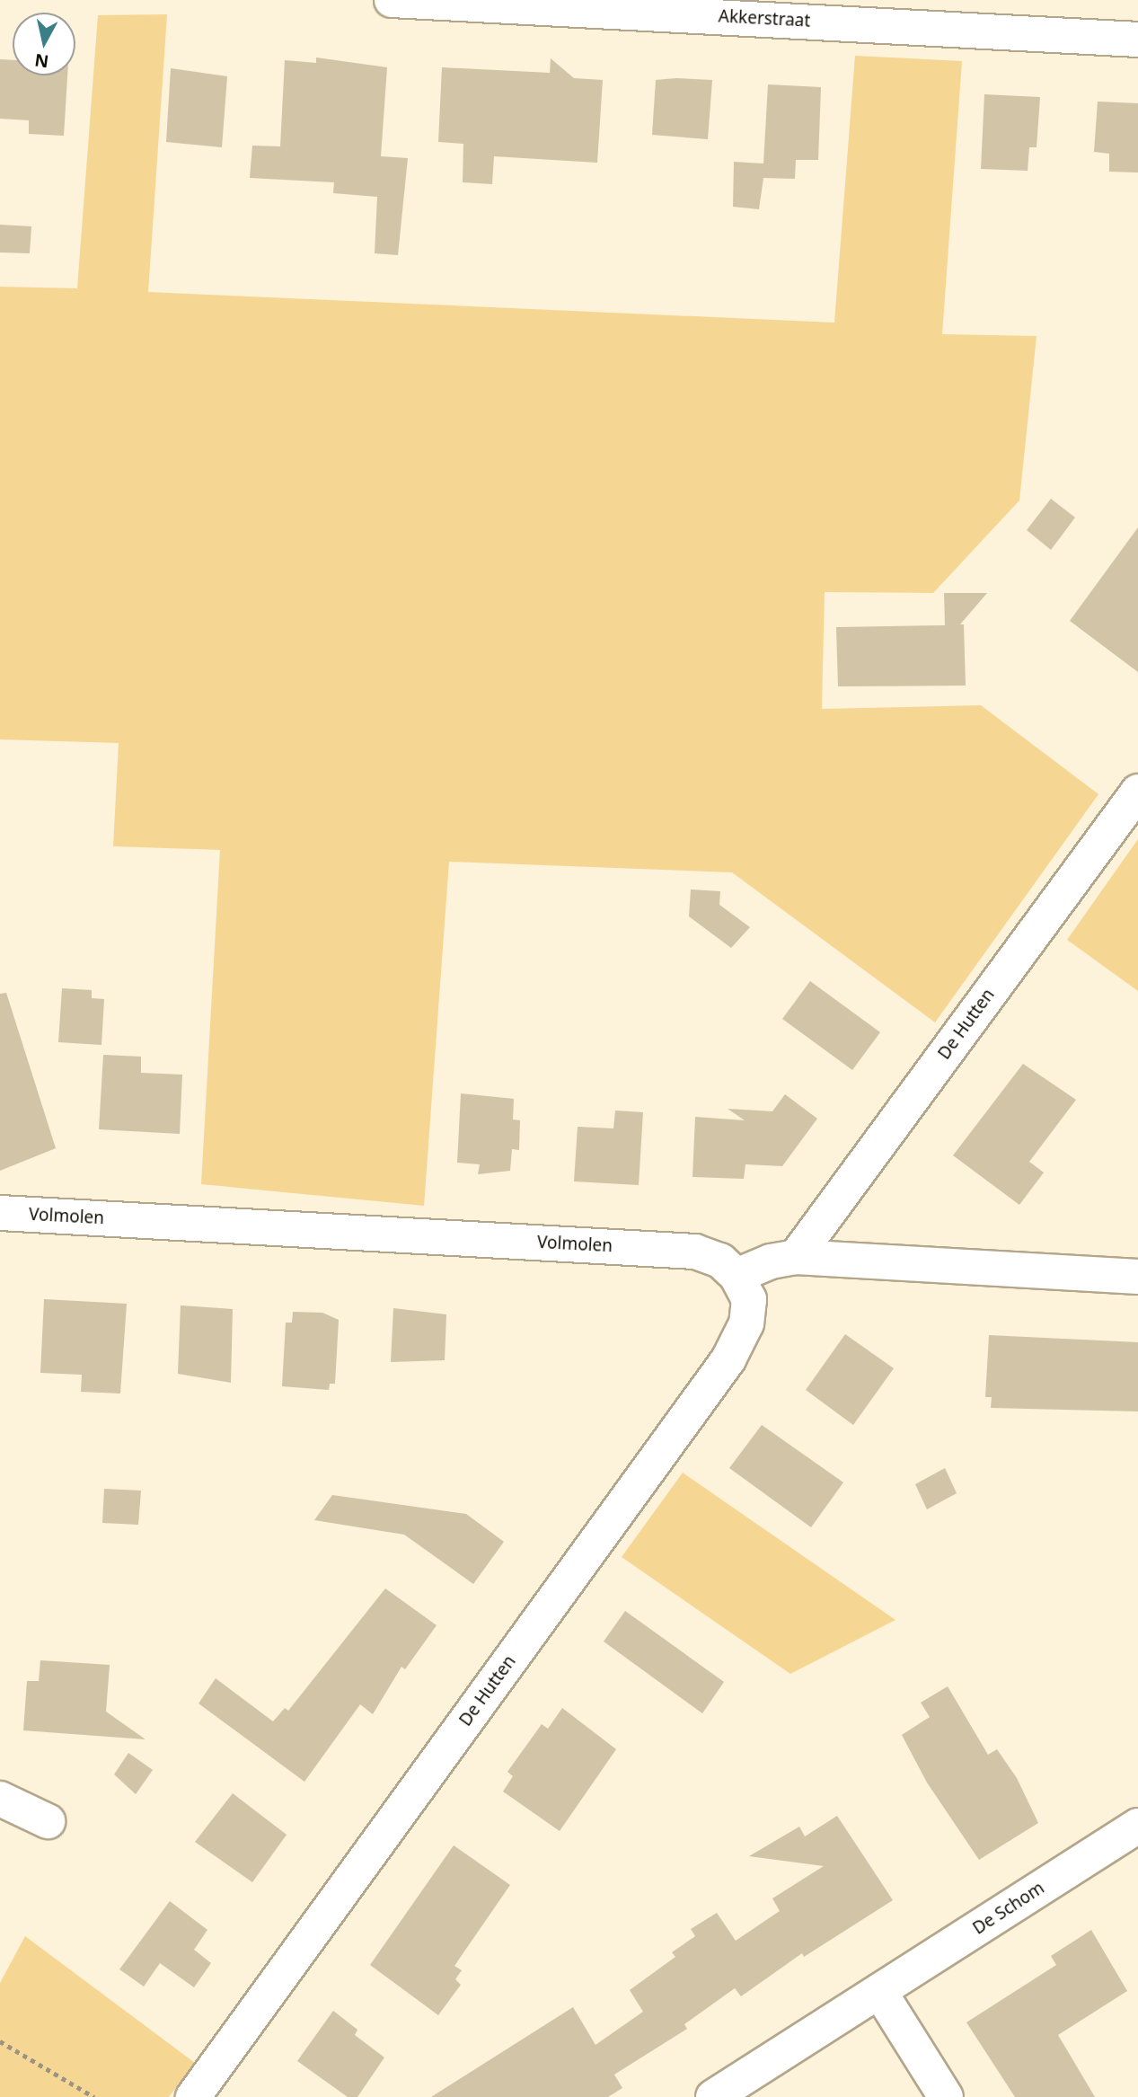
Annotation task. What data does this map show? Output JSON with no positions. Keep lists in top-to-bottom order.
{
  "streets": {
    "street": [
      "Akkerstraat",
      "De Hutten",
      "Volmolen",
      "De Schom"
    ]
  },
  "crossings": [
    ["De Hutten", "Volmolen"]
  ],
  "north": "bottom"
}
